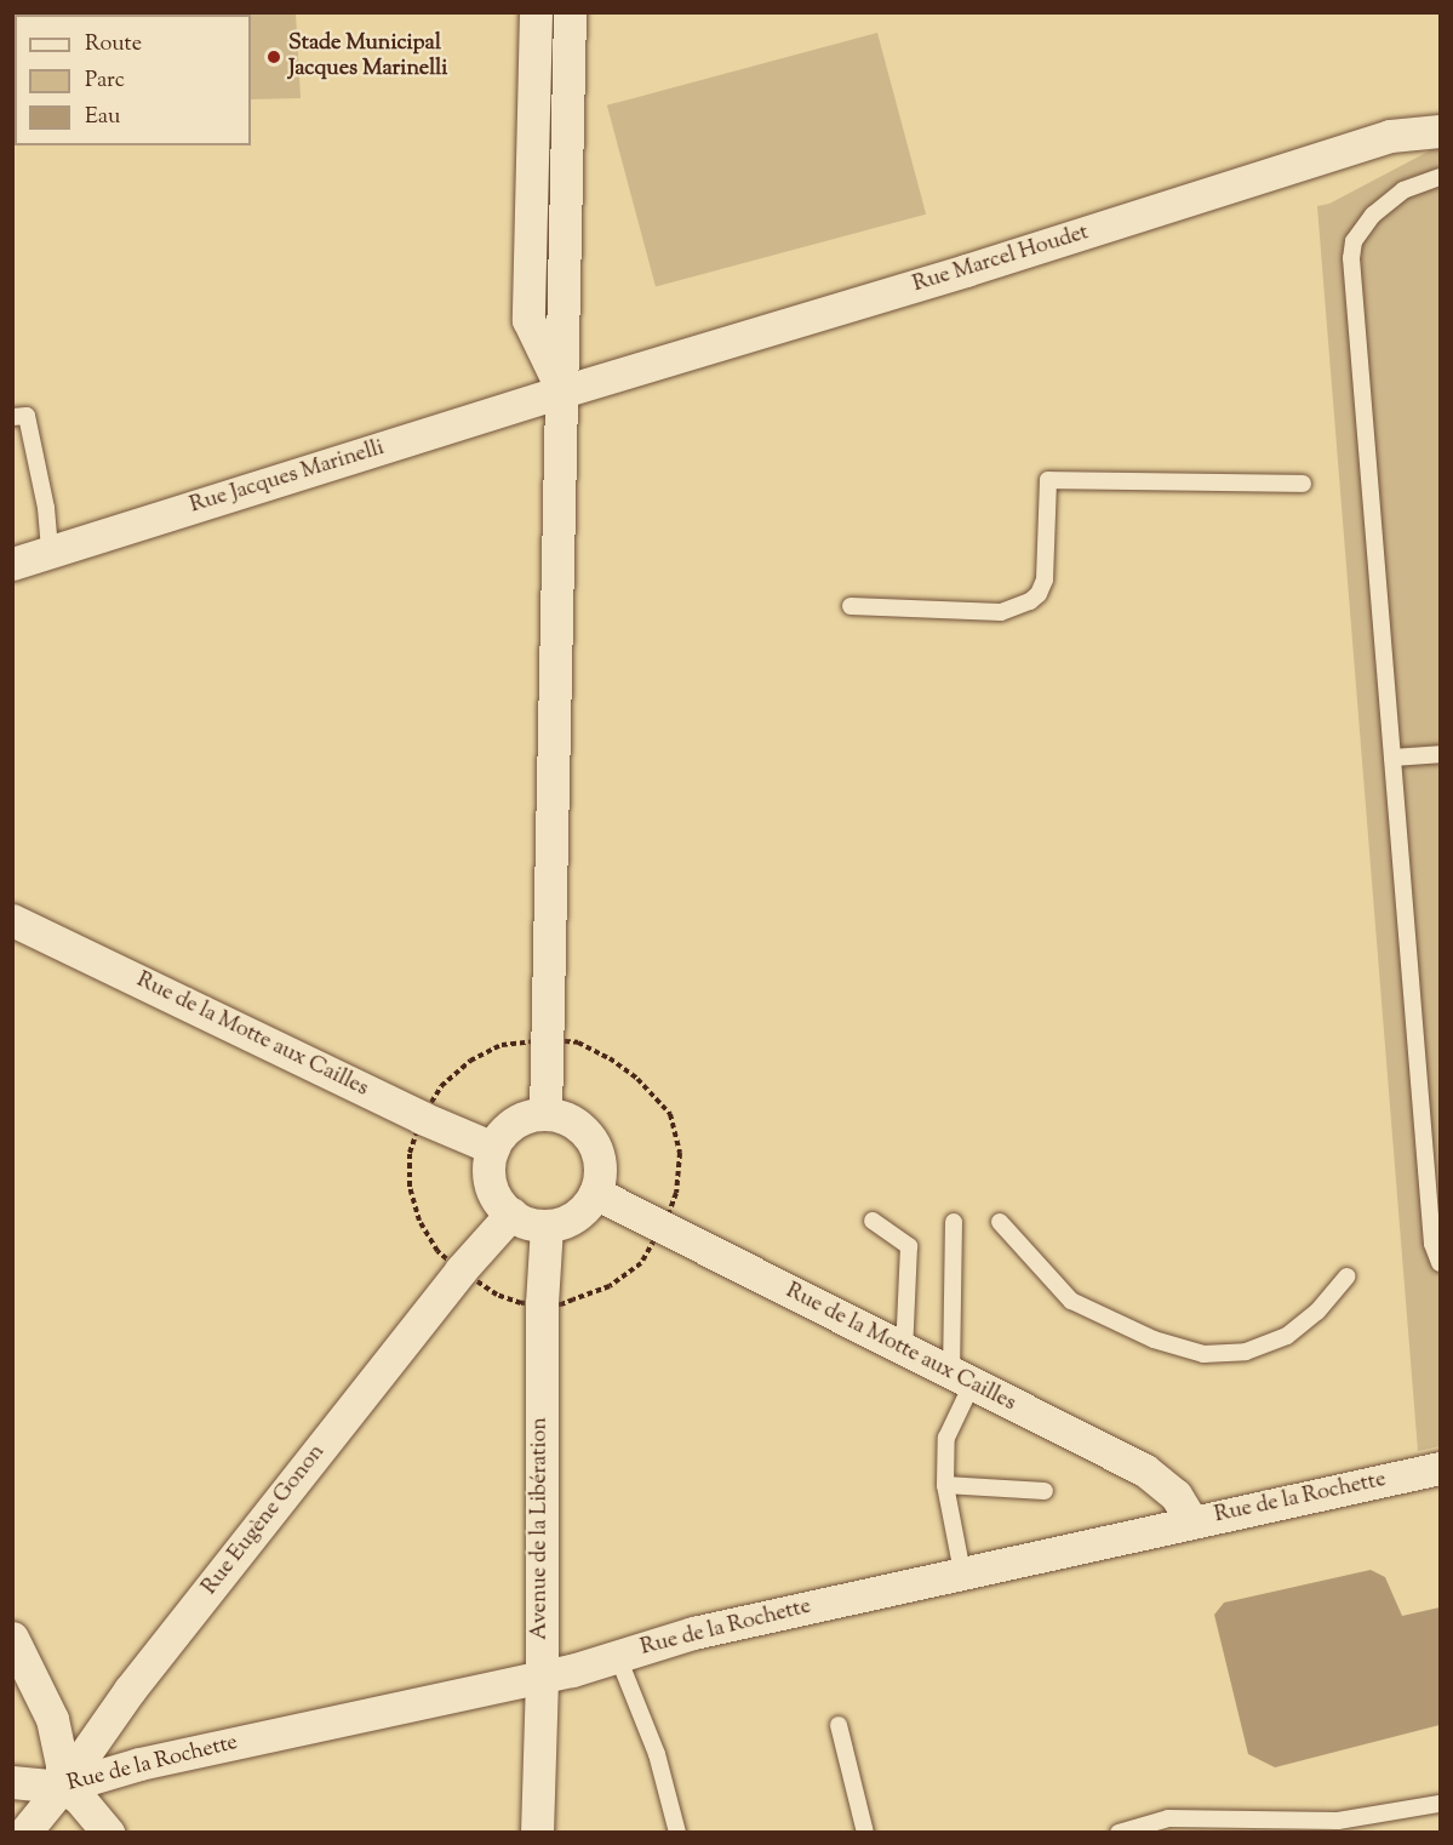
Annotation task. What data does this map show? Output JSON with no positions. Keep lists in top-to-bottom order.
{
  "streets": {
    "street": [
      "Rue Marcel Houdet",
      "Rue Jacques Marinelli",
      "Rue de la Motte aux Cailles",
      "Rue de la Rochette",
      "Rue Eugène Gonon",
      "Avenue de la Libération"
    ]
  },
  "crossings": [
    ["Rue Marcel Houdet", "Rue Jacques Marinelli"],
    ["Rue de la Motte aux Cailles", "Rue de la Rochette"],
    ["Rue de la Motte aux Cailles", "Rue Eugène Gonon"],
    ["Rue de la Motte aux Cailles", "Avenue de la Libération"],
    ["Rue de la Rochette", "Rue Eugène Gonon"],
    ["Rue de la Rochette", "Avenue de la Libération"],
    ["Rue Eugène Gonon", "Avenue de la Libération"]
  ],
  "places": ["Stade Municipal Jacques Marinelli"],
  "legend": ["Route", "Parc", "Eau"]
}
